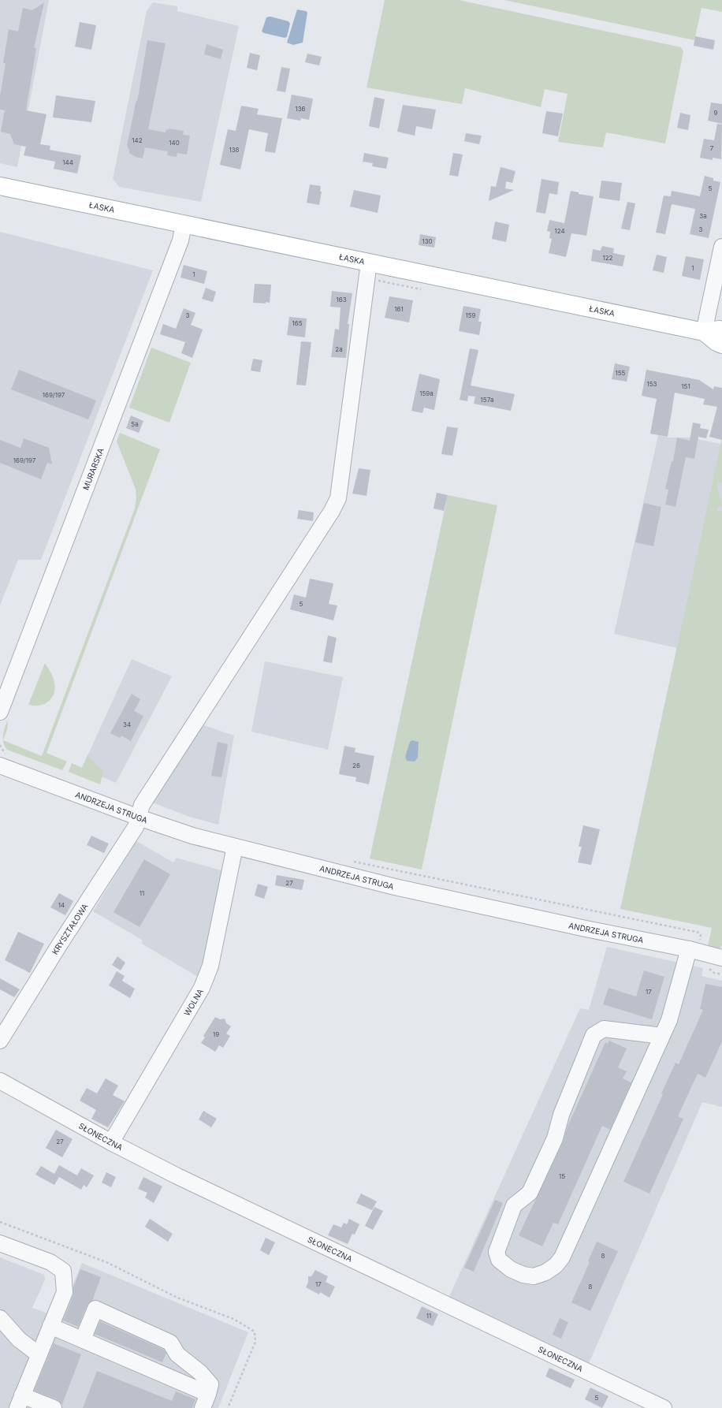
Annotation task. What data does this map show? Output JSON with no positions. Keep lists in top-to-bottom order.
{
  "streets": {
    "main road": ["ŁASKA"],
    "street": [
      "MURARSKA",
      "ANDRZEJA STRUGA",
      "KRYSZTAŁOWA",
      "WOLNA",
      "SŁONECZNA"
    ]
  },
  "crossings": [
    ["ŁASKA", "MURARSKA"],
    ["ŁASKA", "KRYSZTAŁOWA"],
    ["ANDRZEJA STRUGA", "KRYSZTAŁOWA"],
    ["ANDRZEJA STRUGA", "WOLNA"],
    ["WOLNA", "SŁONECZNA"]
  ],
  "house_numbers": [
    "136",
    "9",
    "142",
    "140",
    "7",
    "138",
    "144",
    "5",
    "3a",
    "3",
    "124",
    "130",
    "122",
    "1",
    "1",
    "163",
    "161",
    "3",
    "159",
    "165",
    "2a",
    "155",
    "153",
    "151",
    "159a",
    "169/197",
    "157a",
    "5a",
    "169/197",
    "5",
    "34",
    "26",
    "27",
    "11",
    "14",
    "17",
    "19",
    "27",
    "15",
    "8",
    "17",
    "8",
    "11",
    "5"
  ]
}
